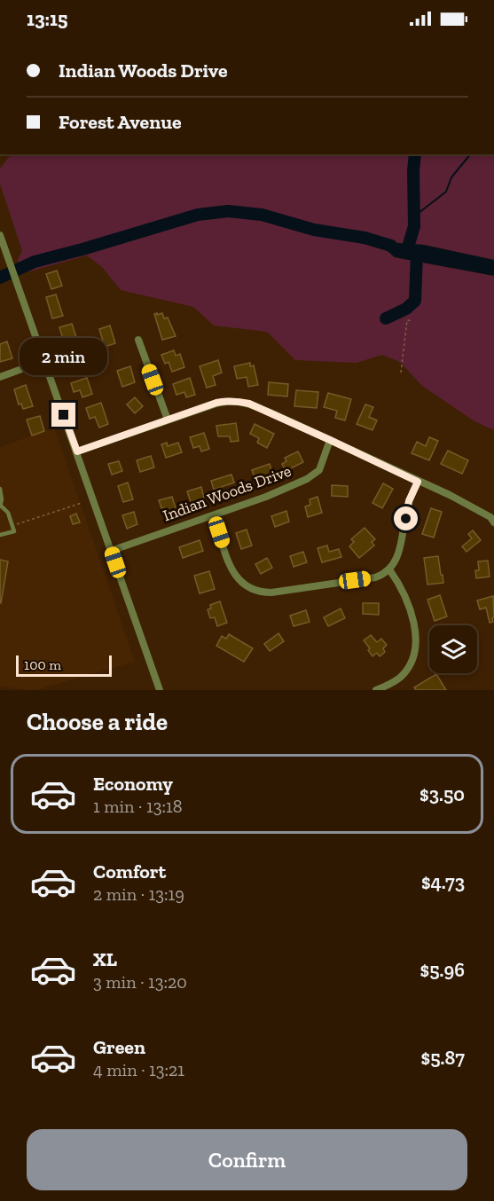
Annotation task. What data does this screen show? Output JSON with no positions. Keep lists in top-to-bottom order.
{
  "streets": {
    "street": ["Indian Woods Drive"]
  },
  "scale_bar": "100 m",
  "page": {
    "status": "13:15",
    "banner": ["Indian Woods Drive", "Forest Avenue"],
    "bubble": "2 min",
    "scale": "100 m",
    "heading": "Choose a ride",
    "list": [
      {
        "name": "Economy",
        "note": "1 min · 13:18",
        "value": "$3.50"
      },
      {
        "name": "Comfort",
        "note": "2 min · 13:19",
        "value": "$4.73"
      },
      {
        "name": "XL",
        "note": "3 min · 13:20",
        "value": "$5.96"
      },
      {
        "name": "Green",
        "note": "4 min · 13:21",
        "value": "$5.87"
      }
    ],
    "buttons": "Confirm"
  }
}
